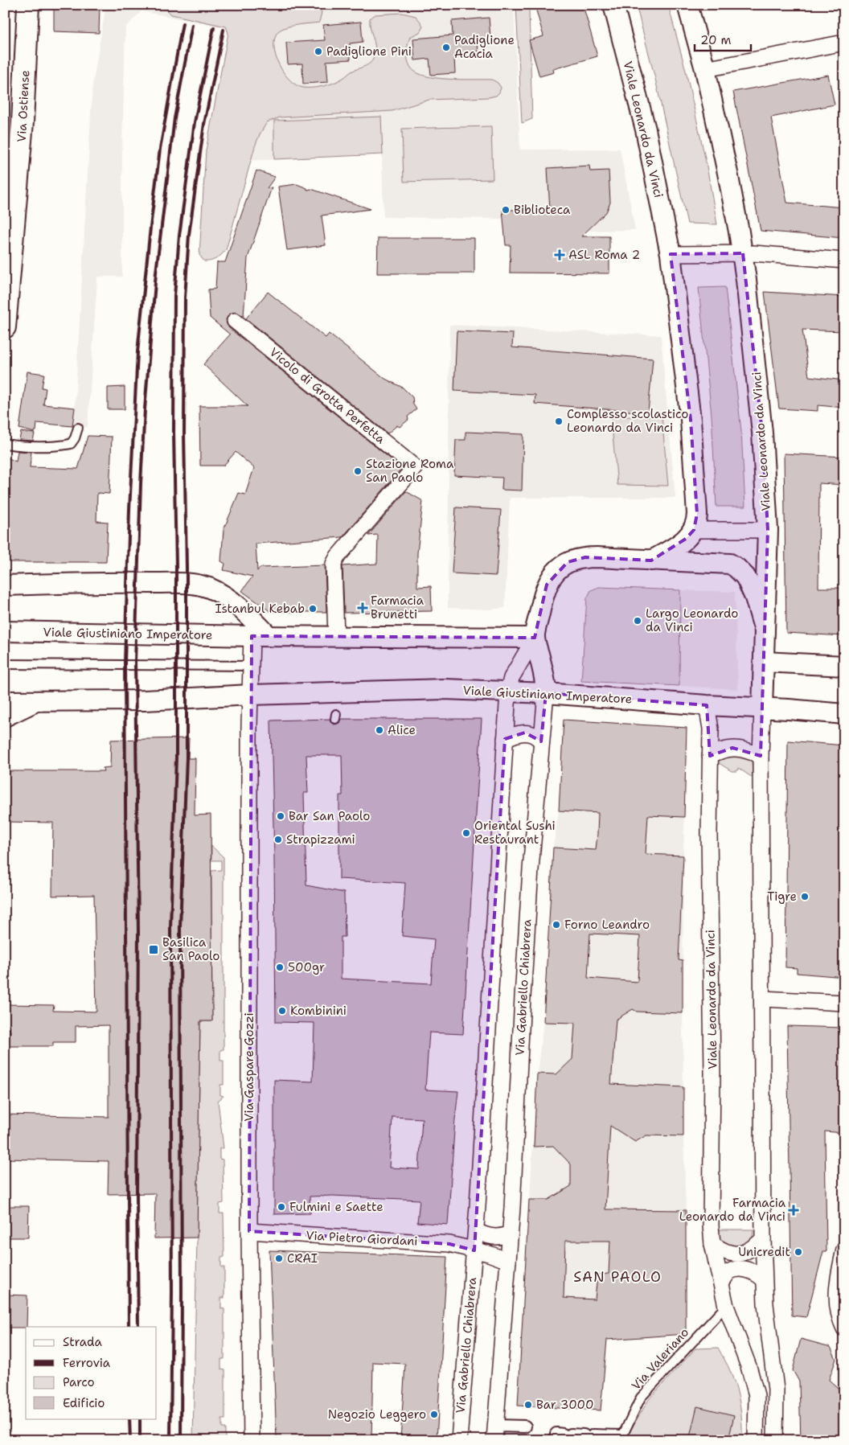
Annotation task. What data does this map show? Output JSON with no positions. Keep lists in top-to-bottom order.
{
  "streets": {
    "main road": ["Via Ostiense"],
    "street": [
      "Viale Leonardo da Vinci",
      "Vicolo di Grotta Perfetta",
      "Viale Giustiniano Imperatore",
      "Via Gabriello Chiabrera",
      "Via Gaspare Gozzi",
      "Via Pietro Giordani",
      "Via Valeriano"
    ]
  },
  "crossings": [
    ["Viale Leonardo da Vinci", "Viale Giustiniano Imperatore"],
    ["Viale Leonardo da Vinci", "Via Valeriano"],
    ["Vicolo di Grotta Perfetta", "Viale Giustiniano Imperatore"],
    ["Viale Giustiniano Imperatore", "Via Gabriello Chiabrera"],
    ["Viale Giustiniano Imperatore", "Via Gaspare Gozzi"],
    ["Via Gabriello Chiabrera", "Via Pietro Giordani"],
    ["Via Gaspare Gozzi", "Via Pietro Giordani"]
  ],
  "districts": ["SAN PAOLO"],
  "places": {
    "other": [
      "Padiglione Acacia",
      "Padiglione Pini",
      "Biblioteca",
      "Complesso scolastico Leonardo da Vinci",
      "Stazione Roma San Paolo",
      "Istanbul Kebab",
      "Largo Leonardo da Vinci",
      "Alice",
      "Bar San Paolo",
      "Oriental Sushi Restaurant",
      "Strapizzami",
      "Tigre",
      "Forno Leandro",
      "500gr",
      "Kombinini",
      "Fulmini e Saette",
      "Unicredit",
      "CRAI",
      "Bar 3000",
      "Negozio Leggero"
    ],
    "health": ["ASL Roma 2", "Farmacia Brunetti", "Farmacia Leonardo da Vinci"],
    "transit": ["Basilica San Paolo"]
  },
  "legend": [
    "Strada",
    "Ferrovia",
    "Parco",
    "Edificio"
  ],
  "scale_bar": "20 m"
}
